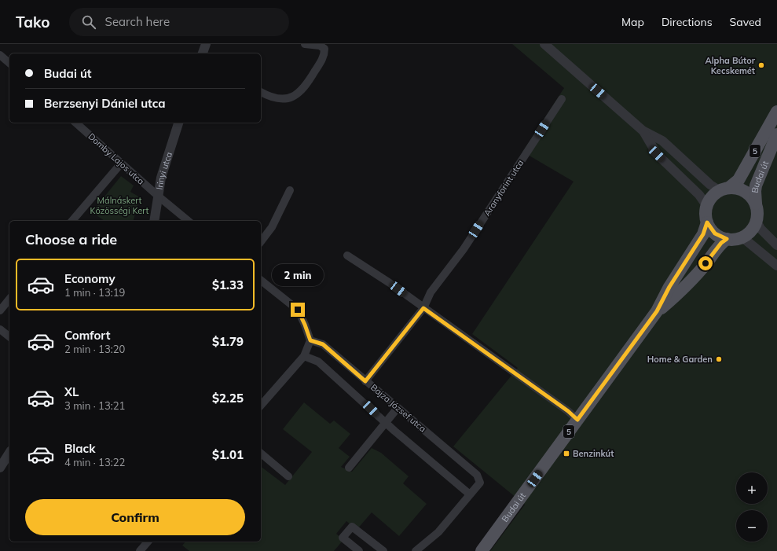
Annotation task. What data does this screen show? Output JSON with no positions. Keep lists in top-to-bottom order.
{
  "streets": {
    "main road": ["5", "Budai út"],
    "street": [
      "Domby Lajos utca",
      "Irinyi utca",
      "Aranyforint utca",
      "Bajza József utca"
    ]
  },
  "crossings": [
    ["5", "Budai út"],
    ["Domby Lajos utca", "Irinyi utca"],
    ["Aranyforint utca", "Bajza József utca"]
  ],
  "parks": ["Málnáskert Közösségi Kert"],
  "places": {
    "other": ["Alpha Bútor Kecskemét", "Home & Garden"],
    "transit": ["Benzinkút"]
  },
  "page": {
    "header": "Tako",
    "search": "Search here",
    "nav": ["Map", "Directions", "Saved"],
    "banner": ["Budai út", "Berzsenyi Dániel utca"],
    "heading": "Choose a ride",
    "list": [
      {
        "name": "Economy",
        "note": "1 min · 13:19",
        "value": "$1.33"
      },
      {
        "name": "Comfort",
        "note": "2 min · 13:20",
        "value": "$1.79"
      },
      {
        "name": "XL",
        "note": "3 min · 13:21",
        "value": "$2.25"
      },
      {
        "name": "Black",
        "note": "4 min · 13:22",
        "value": "$1.01"
      }
    ],
    "bubble": "2 min",
    "map_buttons": ["+", "−"],
    "buttons": "Confirm"
  }
}
